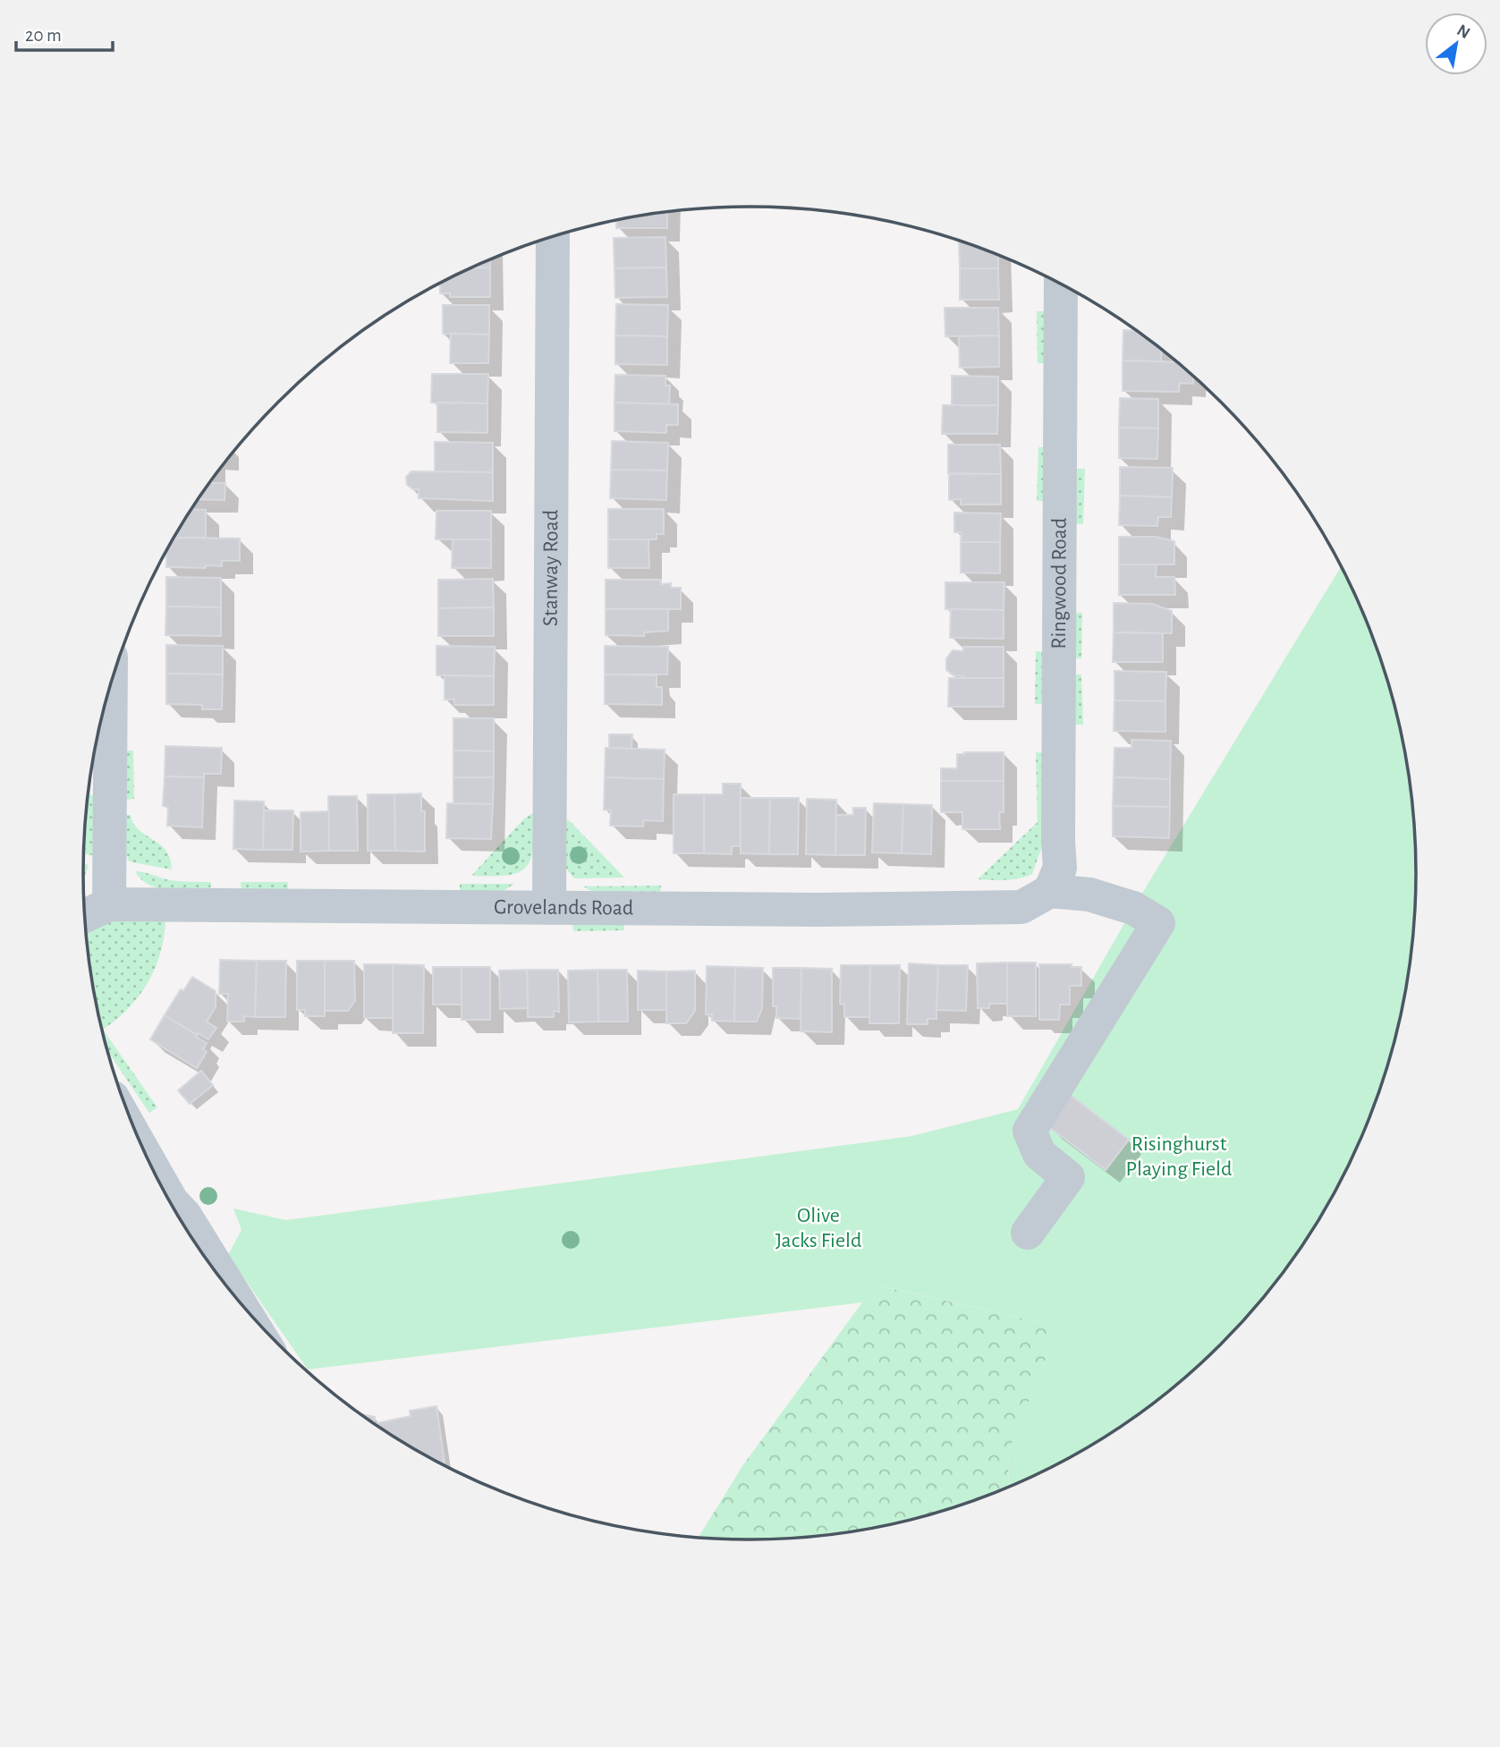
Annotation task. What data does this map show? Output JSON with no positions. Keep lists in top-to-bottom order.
{
  "streets": {
    "street": ["Stanway Road", "Ringwood Road", "Grovelands Road"]
  },
  "crossings": [
    ["Stanway Road", "Grovelands Road"],
    ["Ringwood Road", "Grovelands Road"]
  ],
  "parks": ["Risinghurst Playing Field", "Olive Jacks Field"],
  "scale_bar": "20 m",
  "north": "top right"
}
